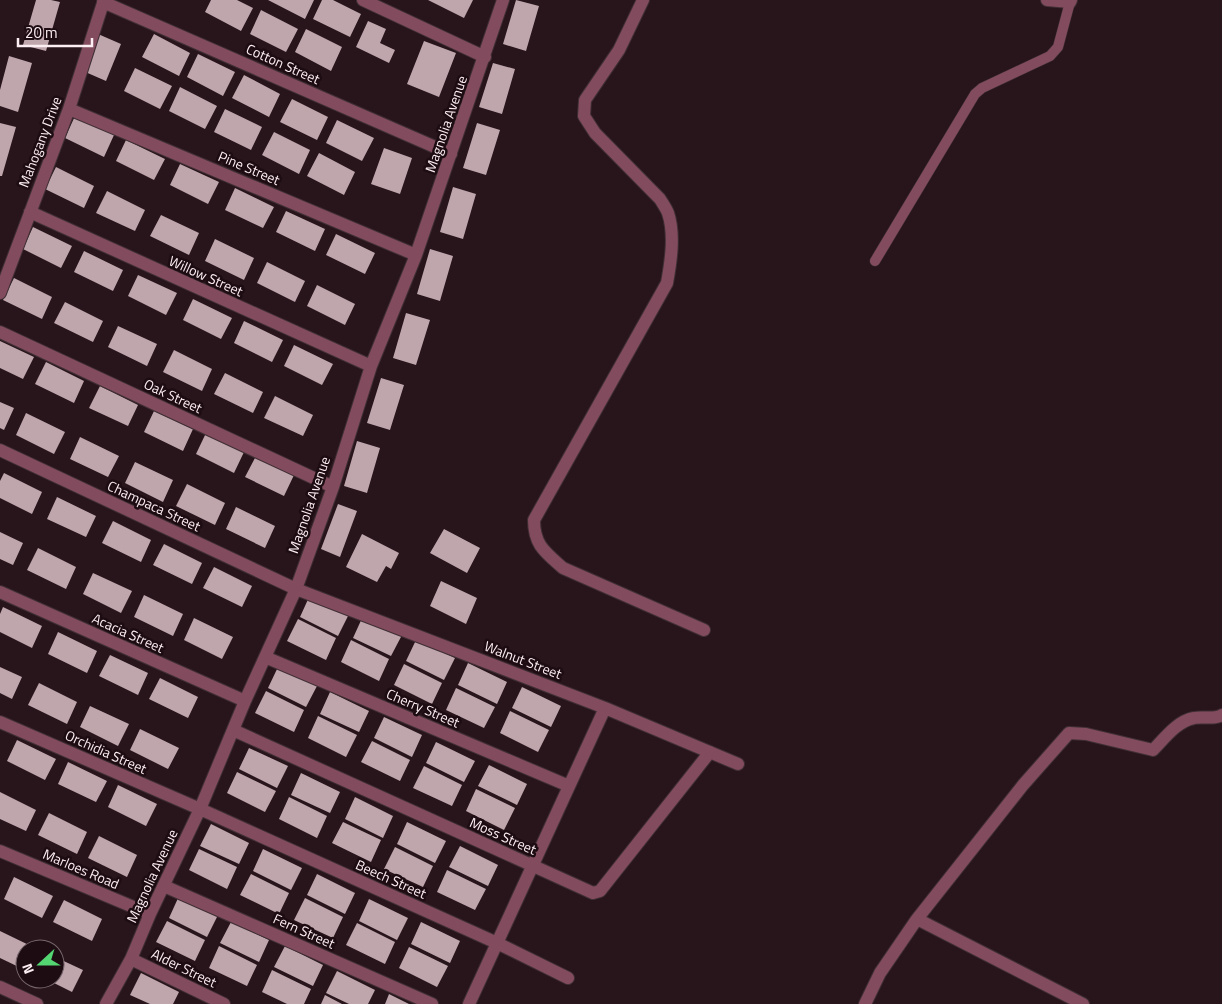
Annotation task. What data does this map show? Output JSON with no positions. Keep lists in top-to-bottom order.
{
  "streets": {
    "street": [
      "Cotton Street",
      "Magnolia Avenue",
      "Mahogany Drive",
      "Pine Street",
      "Willow Street",
      "Oak Street",
      "Champaca Street",
      "Acacia Street",
      "Walnut Street",
      "Cherry Street",
      "Orchidia Street",
      "Moss Street",
      "Marloes Road",
      "Beech Street",
      "Fern Street",
      "Alder Street"
    ]
  },
  "crossings": [
    ["Cotton Street", "Magnolia Avenue"],
    ["Cotton Street", "Mahogany Drive"],
    ["Magnolia Avenue", "Pine Street"],
    ["Magnolia Avenue", "Willow Street"],
    ["Magnolia Avenue", "Oak Street"],
    ["Magnolia Avenue", "Champaca Street"],
    ["Magnolia Avenue", "Acacia Street"],
    ["Magnolia Avenue", "Walnut Street"],
    ["Magnolia Avenue", "Cherry Street"],
    ["Magnolia Avenue", "Orchidia Street"],
    ["Magnolia Avenue", "Moss Street"],
    ["Magnolia Avenue", "Marloes Road"],
    ["Magnolia Avenue", "Beech Street"],
    ["Magnolia Avenue", "Fern Street"],
    ["Magnolia Avenue", "Alder Street"],
    ["Mahogany Drive", "Pine Street"],
    ["Mahogany Drive", "Willow Street"],
    ["Champaca Street", "Walnut Street"],
    ["Walnut Street", "Moss Street"],
    ["Orchidia Street", "Beech Street"]
  ],
  "scale_bar": "20 m",
  "north": "left"
}
